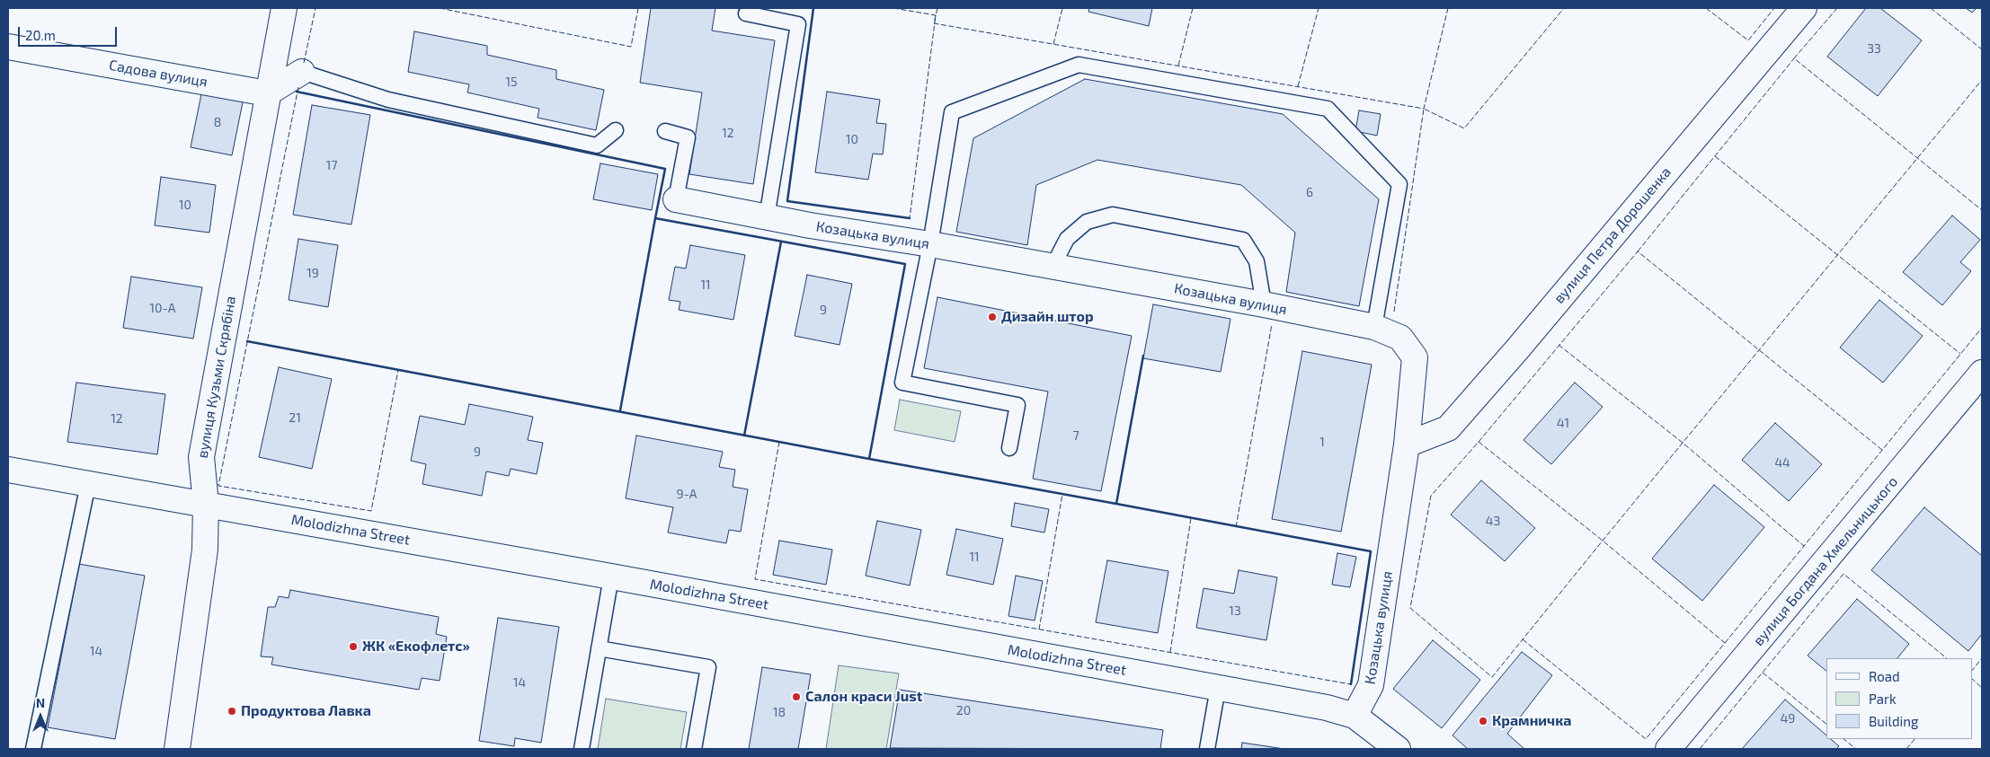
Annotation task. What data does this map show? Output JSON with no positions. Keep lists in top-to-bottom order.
{
  "streets": {
    "street": [
      "Садова вулиця",
      "Козацька вулиця",
      "вулиця Петра Дорошенка",
      "вулиця Кузьми Скрябіна",
      "Molodizhna Street",
      "вулиця Богдана Хмельницького"
    ]
  },
  "crossings": [
    ["Садова вулиця", "вулиця Кузьми Скрябіна"],
    ["Козацька вулиця", "вулиця Петра Дорошенка"],
    ["Козацька вулиця", "Molodizhna Street"],
    ["вулиця Кузьми Скрябіна", "Molodizhna Street"]
  ],
  "places": [
    "Дизайн штор",
    "ЖК «Екофлетс»",
    "Салон краси Just",
    "Продуктова Лавка",
    "Крамничка"
  ],
  "house_numbers": [
    "33",
    "15",
    "8",
    "12",
    "10",
    "17",
    "6",
    "10",
    "19",
    "11",
    "10-А",
    "9",
    "21",
    "12",
    "41",
    "7",
    "1",
    "9",
    "44",
    "9-А",
    "43",
    "11",
    "13",
    "14",
    "14",
    "20",
    "18",
    "49"
  ],
  "legend": ["Road", "Park", "Building"],
  "scale_bar": "20 m",
  "north": "top"
}
